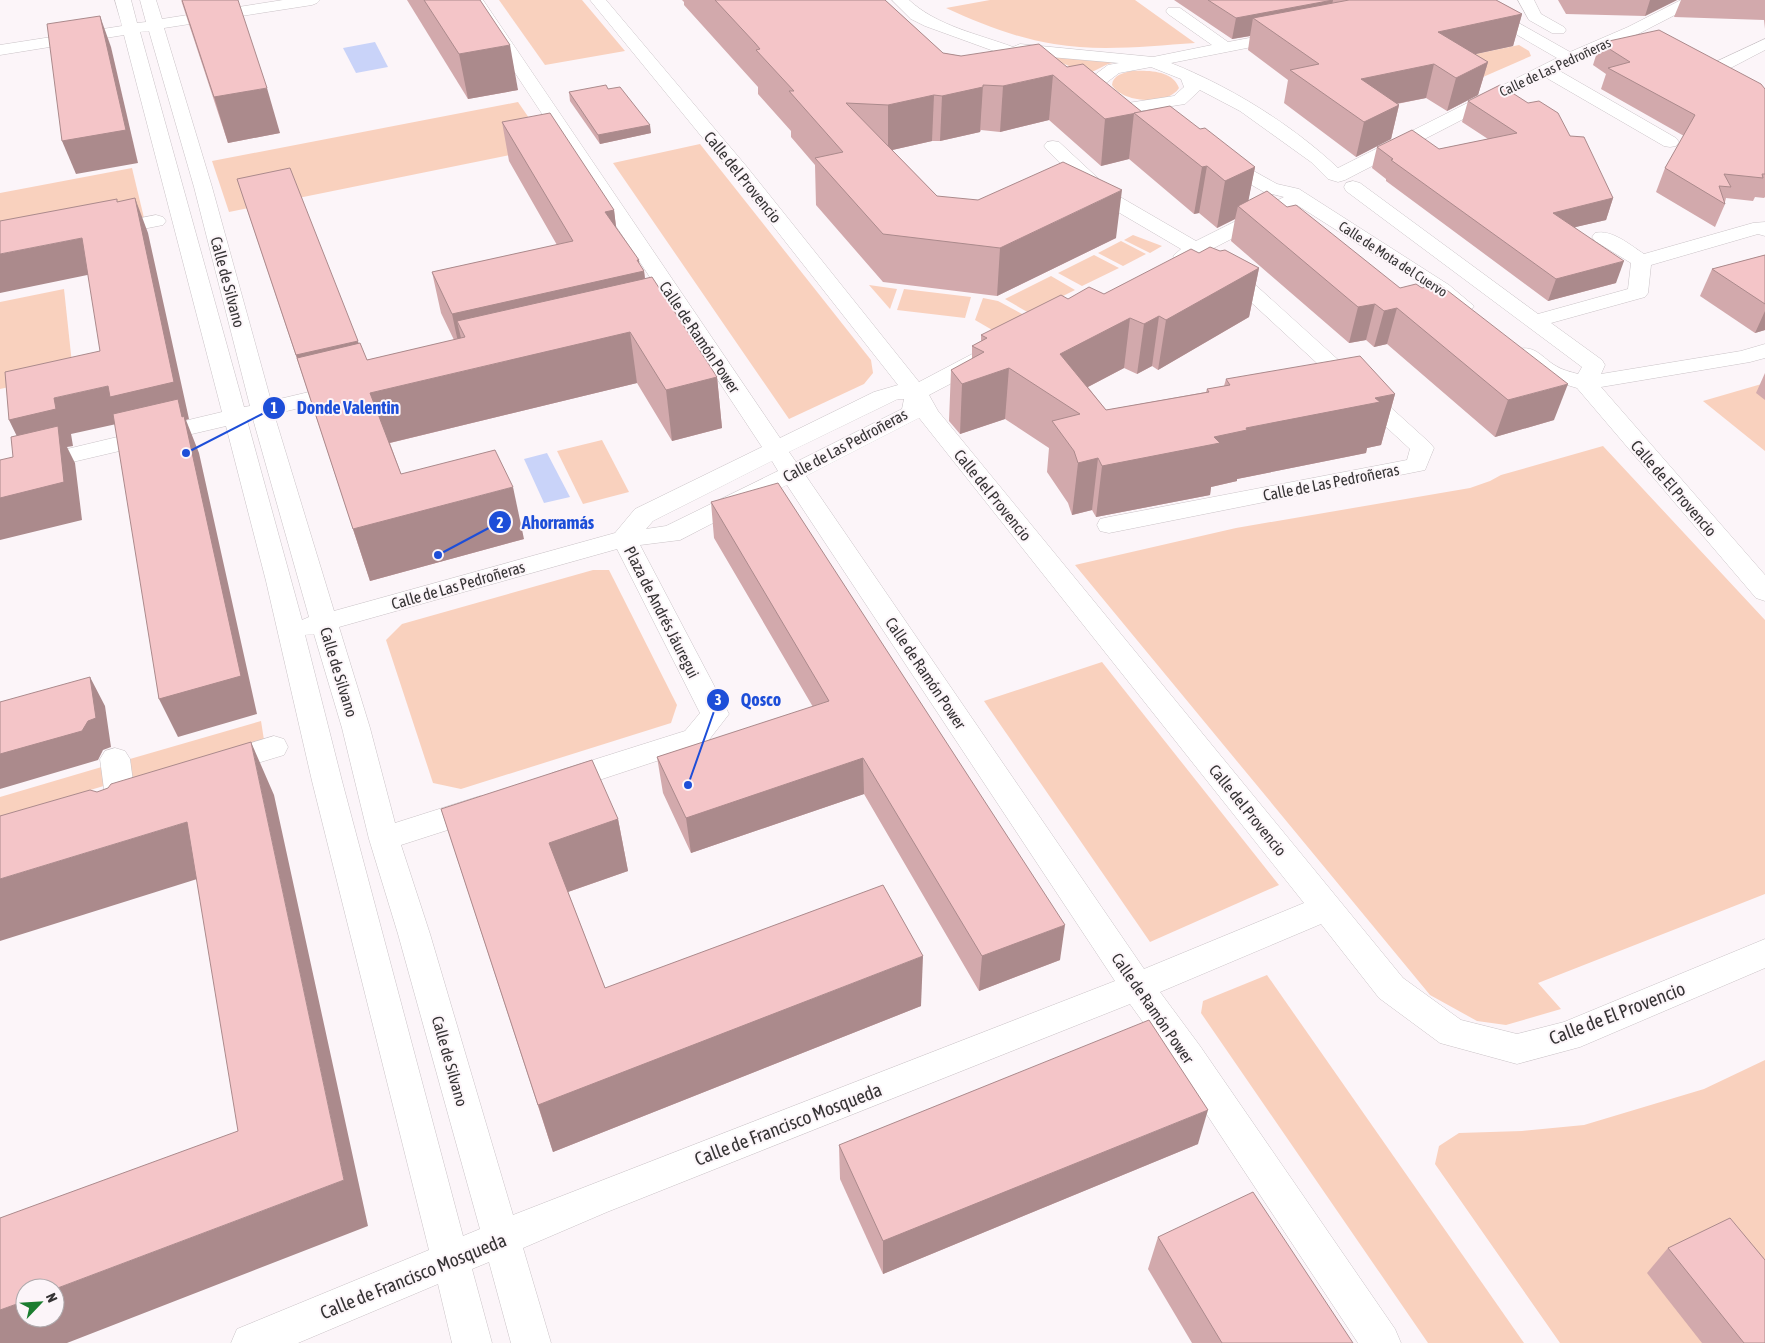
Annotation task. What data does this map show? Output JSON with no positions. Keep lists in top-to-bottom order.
{
  "streets": {
    "street": [
      "Calle de Las Pedroñeras",
      "Calle del Provencio",
      "Calle de Mota del Cuervo",
      "Calle de Silvano",
      "Calle de Ramón Power",
      "Calle de El Provencio",
      "Plaza de Andrés Jáuregui",
      "Calle de Francisco Mosqueda"
    ]
  },
  "crossings": [
    ["Calle de Las Pedroñeras", "Calle del Provencio"],
    ["Calle de Las Pedroñeras", "Calle de Mota del Cuervo"],
    ["Calle de Las Pedroñeras", "Calle de Silvano"],
    ["Calle de Las Pedroñeras", "Calle de Ramón Power"],
    ["Calle de Las Pedroñeras", "Plaza de Andrés Jáuregui"],
    ["Calle del Provencio", "Calle de El Provencio"],
    ["Calle del Provencio", "Calle de Francisco Mosqueda"],
    ["Calle de Mota del Cuervo", "Calle de El Provencio"],
    ["Calle de Silvano", "Calle de Francisco Mosqueda"],
    ["Calle de Ramón Power", "Calle de Francisco Mosqueda"]
  ],
  "places": ["Donde Valentin", "Ahorramás", "Qosco"],
  "north": "top right"
}
